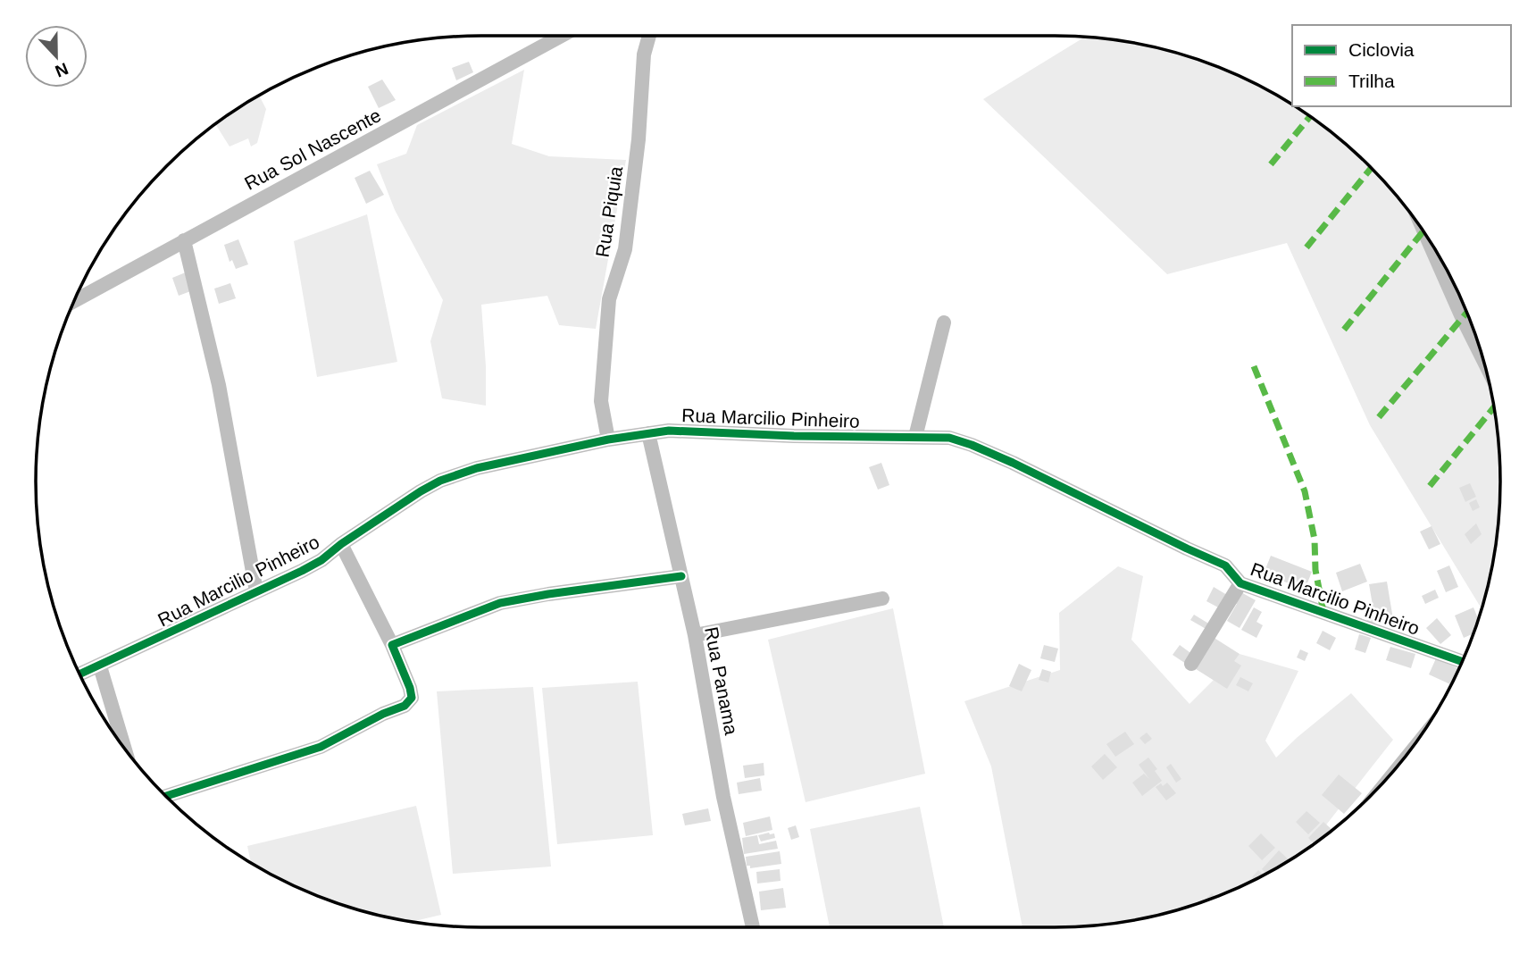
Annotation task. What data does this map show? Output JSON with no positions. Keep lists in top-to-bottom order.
{
  "streets": {
    "street": [
      "Rua Sol Nascente",
      "Rua Piquia",
      "Rua Marcilio Pinheiro",
      "Rua Panama"
    ]
  },
  "crossings": [
    ["Rua Piquia", "Rua Marcilio Pinheiro"],
    ["Rua Marcilio Pinheiro", "Rua Panama"]
  ],
  "legend": ["Ciclovia", "Trilha"],
  "north": "bottom"
}
